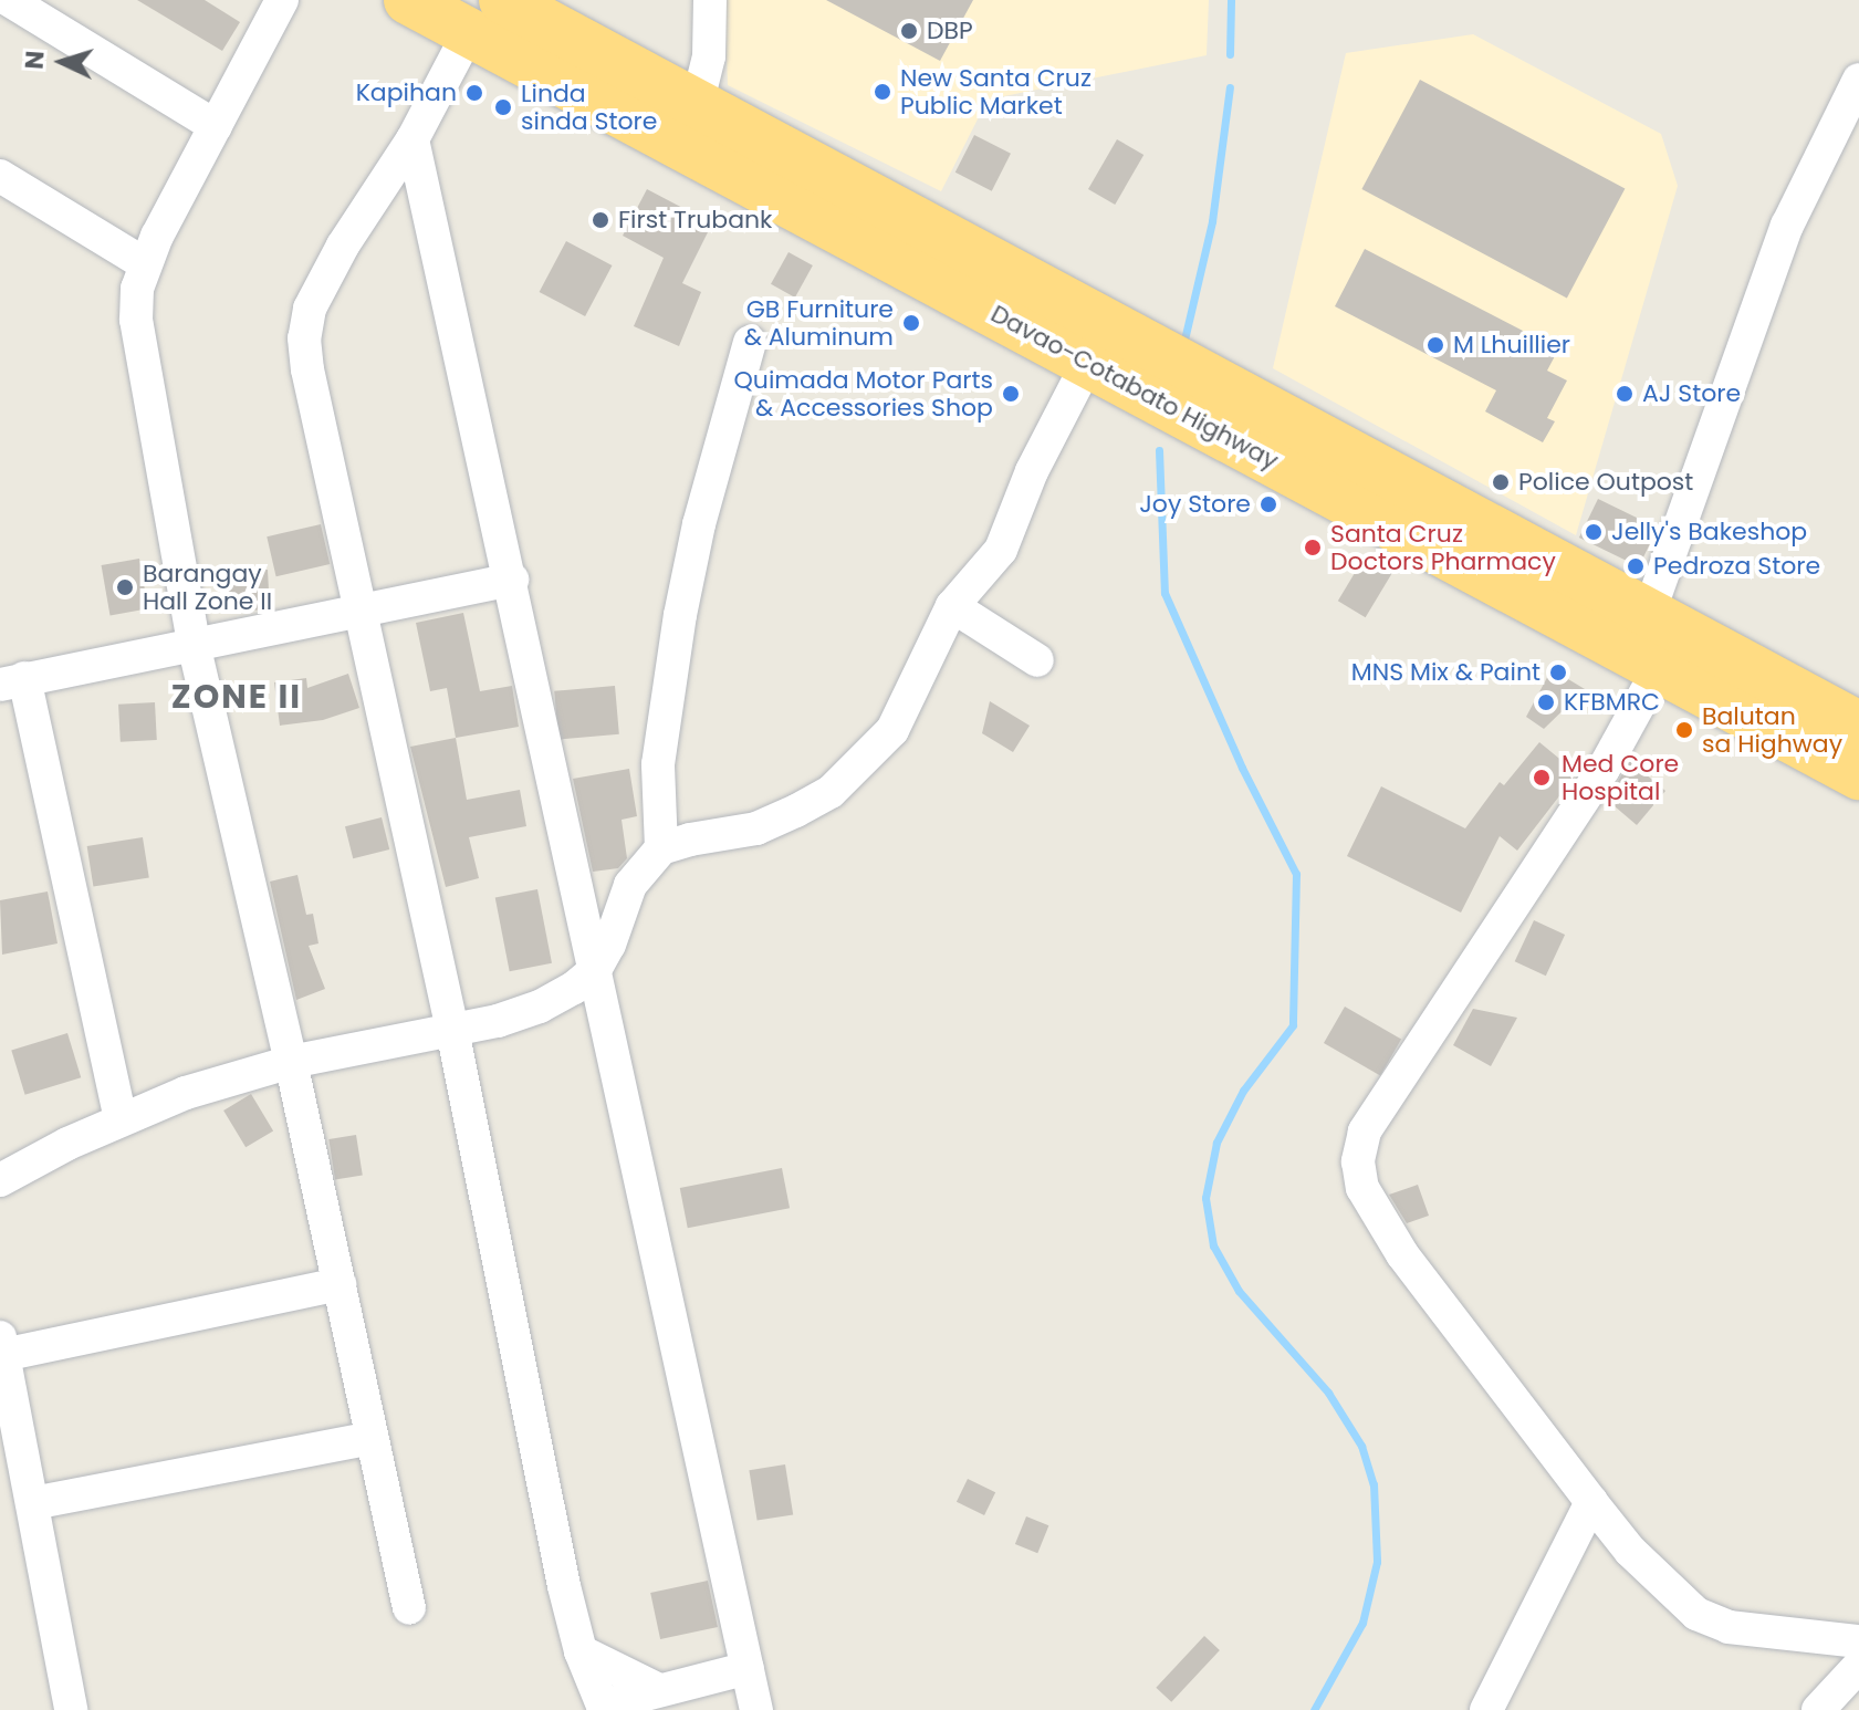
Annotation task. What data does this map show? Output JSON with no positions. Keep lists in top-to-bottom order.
{
  "streets": {
    "highway": ["Davao-Cotabato Highway"]
  },
  "districts": ["ZONE II"],
  "places": [
    "DBP",
    "New Santa Cruz Public Market",
    "Kapihan",
    "Linda sinda Store",
    "First Trubank",
    "GB Furniture & Aluminum",
    "M Lhuillier",
    "Quimada Motor Parts & Accessories Shop",
    "AJ Store",
    "Police Outpost",
    "Joy Store",
    "Jelly's Bakeshop",
    "Santa Cruz Doctors Pharmacy",
    "Pedroza Store",
    "Barangay Hall Zone II",
    "MNS Mix & Paint",
    "KFBMRC",
    "Balutan sa Highway",
    "Med Core Hospital"
  ],
  "north": "left"
}
